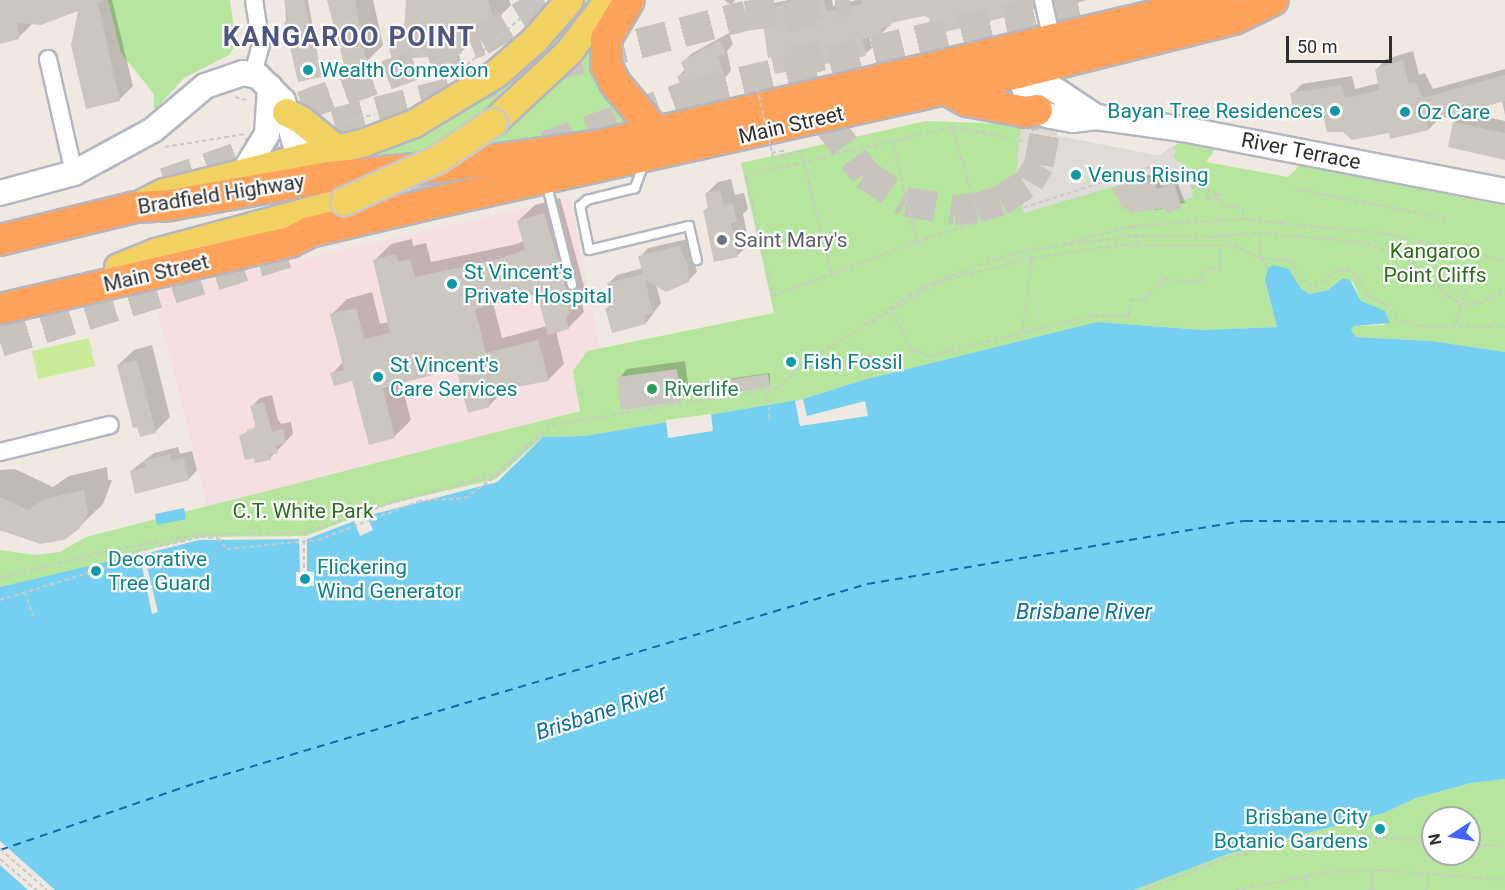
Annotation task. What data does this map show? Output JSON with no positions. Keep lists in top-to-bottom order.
{
  "streets": {
    "highway": ["Main Street", "Bradfield Highway"],
    "main road": ["River Terrace"]
  },
  "crossings": [
    ["Main Street", "River Terrace"],
    ["Main Street", "Bradfield Highway"]
  ],
  "districts": ["KANGAROO POINT"],
  "water": ["Brisbane River"],
  "parks": ["Kangaroo Point Cliffs", "C.T. White Park"],
  "places": [
    "Wealth Connexion",
    "Bayan Tree Residences",
    "Oz Care",
    "Venus Rising",
    "Saint Mary's",
    "St Vincent's Private Hospital",
    "Fish Fossil",
    "St Vincent's Care Services",
    "Riverlife",
    "Decorative Tree Guard",
    "Flickering Wind Generator",
    "Brisbane City Botanic Gardens"
  ],
  "scale_bar": "50 m",
  "north": "left"
}
